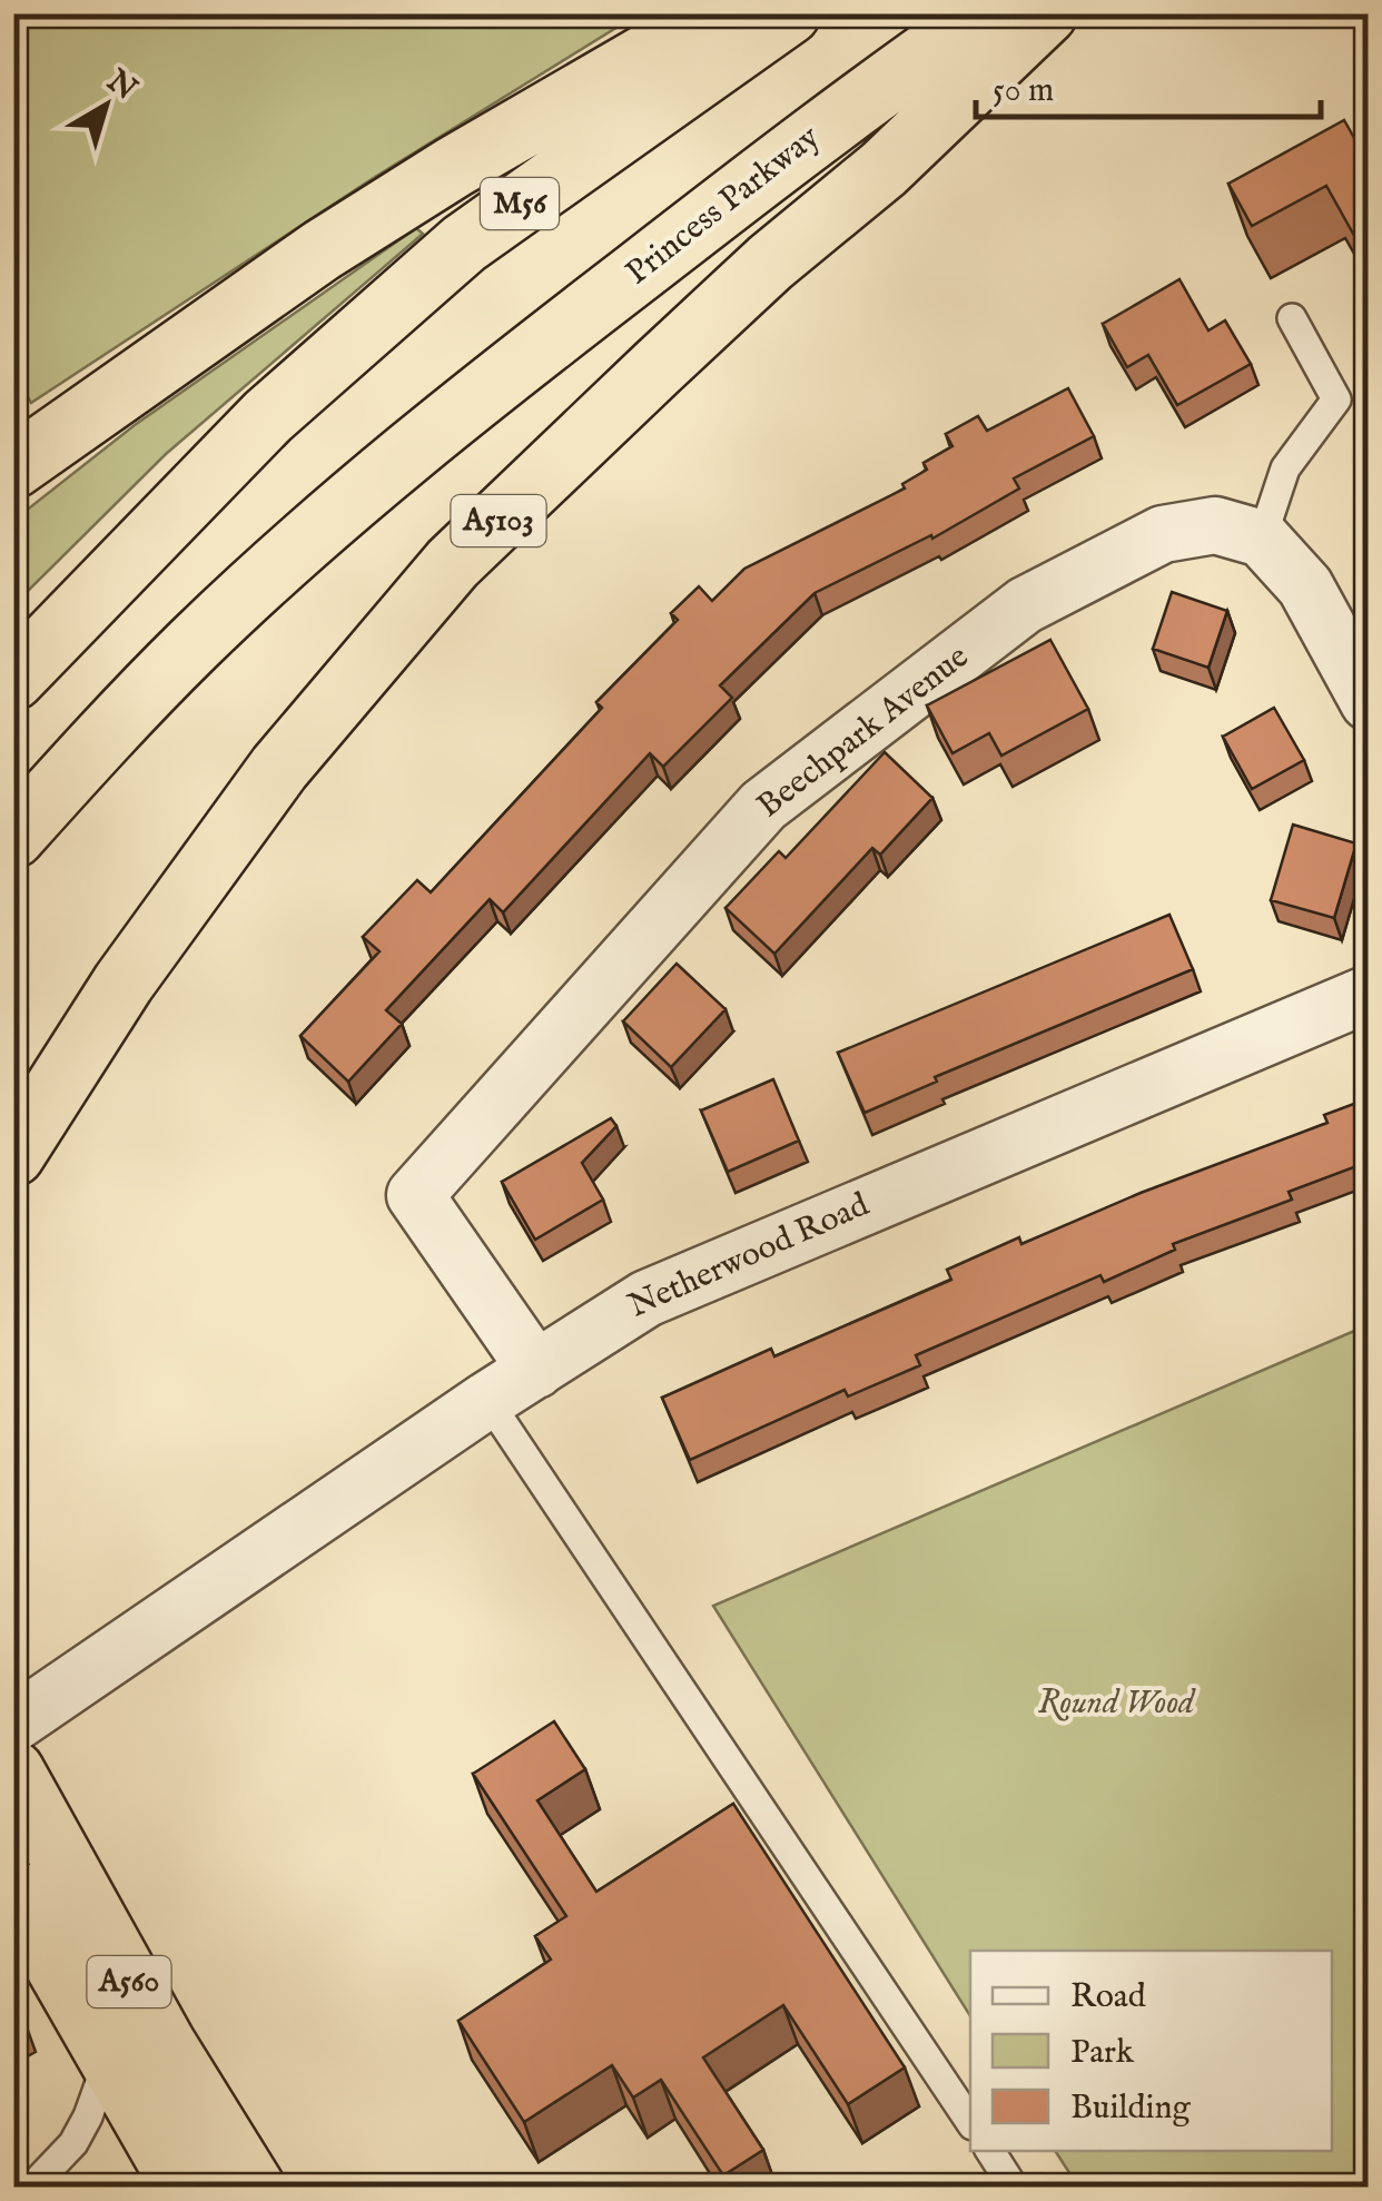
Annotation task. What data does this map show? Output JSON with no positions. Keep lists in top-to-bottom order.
{
  "streets": {
    "highway": [
      "M56",
      "Princess Parkway",
      "A5103",
      "A560"
    ],
    "street": ["Beechpark Avenue", "Netherwood Road"]
  },
  "crossings": [
    ["Beechpark Avenue", "Netherwood Road"]
  ],
  "parks": ["Round Wood"],
  "legend": ["Road", "Park", "Building"],
  "scale_bar": "50 m",
  "north": "top right"
}
